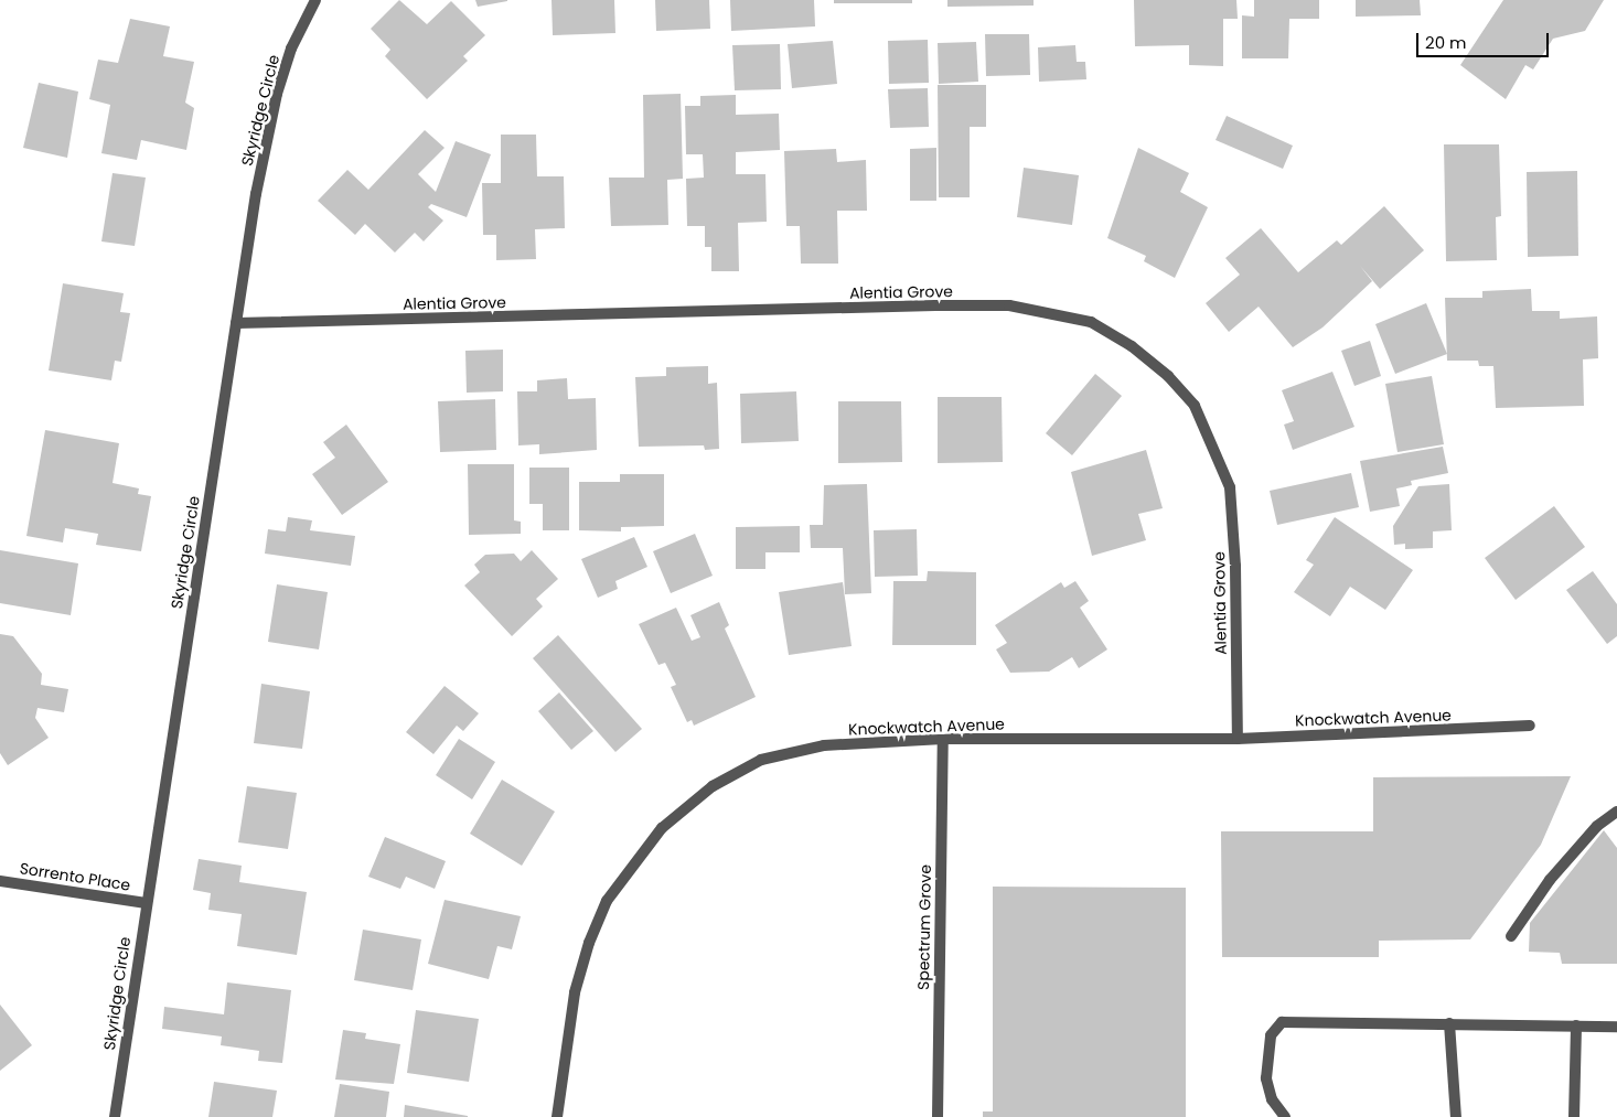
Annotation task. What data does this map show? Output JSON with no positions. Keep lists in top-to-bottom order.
{
  "streets": {
    "street": [
      "Skyridge Circle",
      "Alentia Grove",
      "Knockwatch Avenue",
      "Sorrento Place",
      "Spectrum Grove"
    ]
  },
  "crossings": [
    ["Skyridge Circle", "Alentia Grove"],
    ["Skyridge Circle", "Sorrento Place"],
    ["Alentia Grove", "Knockwatch Avenue"],
    ["Knockwatch Avenue", "Spectrum Grove"]
  ],
  "scale_bar": "20 m"
}
